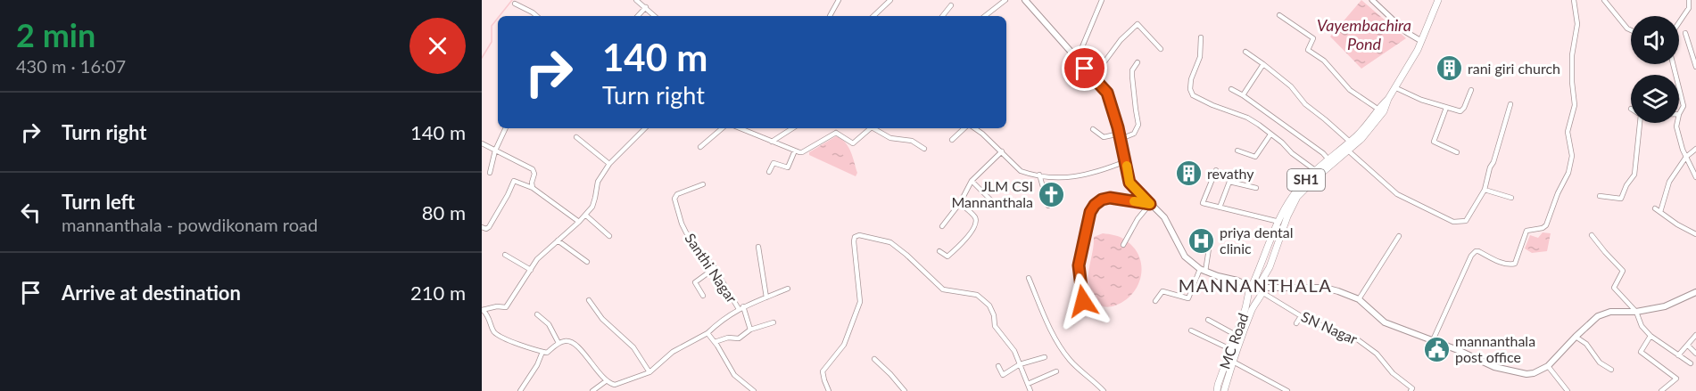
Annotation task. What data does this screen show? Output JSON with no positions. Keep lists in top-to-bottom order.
{
  "streets": {
    "main road": ["SH1", "MC Road"],
    "street": ["Santhi Nagar", "SN Nagar"]
  },
  "crossings": [
    ["SN Nagar", "MC Road"]
  ],
  "districts": ["MANNANTHALA"],
  "water": ["Vayembachira Pond"],
  "places": {
    "building": ["rani giri church", "revathy"],
    "church": ["JLM CSI Mannanthala"],
    "hospital": ["priya dental clinic"],
    "public building": ["mannanthala post office"]
  },
  "page": {
    "heading": ["2 min", "430 m · 16:07"],
    "turn": ["140 m", "Turn right"],
    "list": [
      {
        "name": "Turn right",
        "value": "140 m"
      },
      {
        "name": "Turn left",
        "note": "mannanthala - powdikonam road",
        "value": "80 m"
      },
      {
        "name": "Arrive at destination",
        "value": "210 m"
      }
    ]
  }
}
